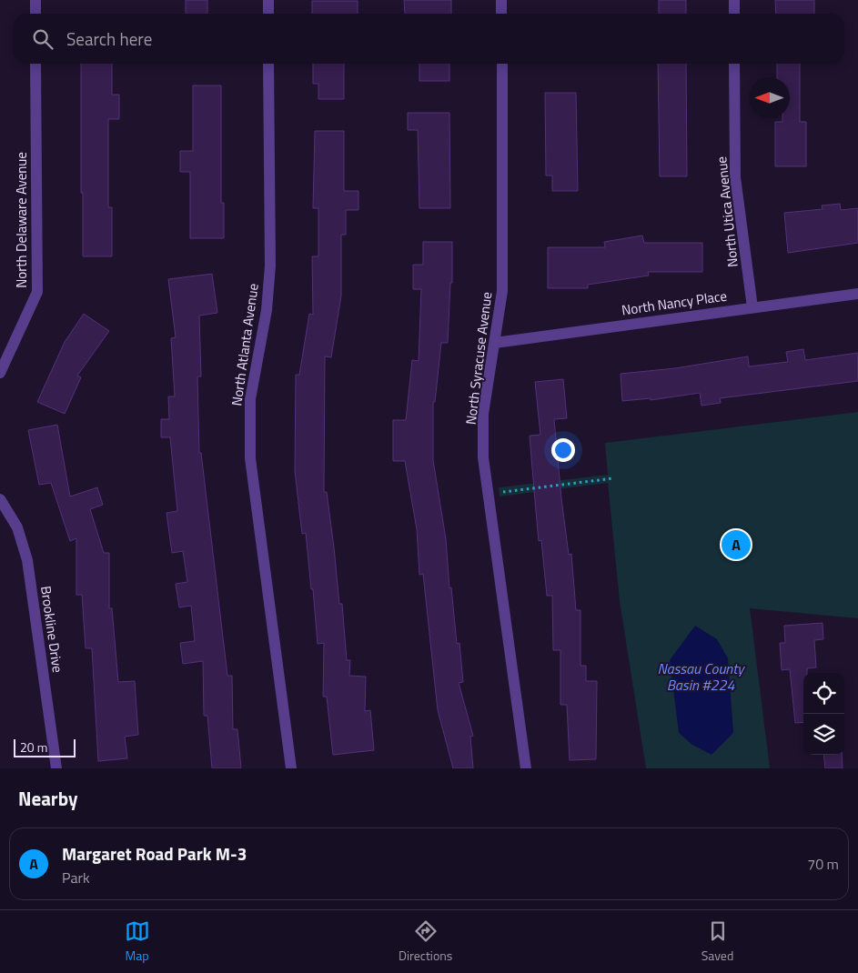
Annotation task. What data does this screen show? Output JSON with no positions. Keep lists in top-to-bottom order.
{
  "streets": {
    "street": [
      "North Utica Avenue",
      "North Delaware Avenue",
      "North Nancy Place",
      "North Atlanta Avenue",
      "North Syracuse Avenue",
      "Brookline Drive"
    ]
  },
  "crossings": [
    ["North Utica Avenue", "North Nancy Place"],
    ["North Nancy Place", "North Syracuse Avenue"]
  ],
  "water": ["Nassau County Basin #224"],
  "scale_bar": "20 m",
  "north": "left",
  "page": {
    "search": "Search here",
    "pins": "A",
    "scale": "20 m",
    "heading": "Nearby",
    "list": [
      {
        "mark": "A",
        "name": "Margaret Road Park M-3",
        "note": "Park",
        "value": "70 m"
      }
    ],
    "nav": ["Map", "Directions", "Saved"]
  }
}
